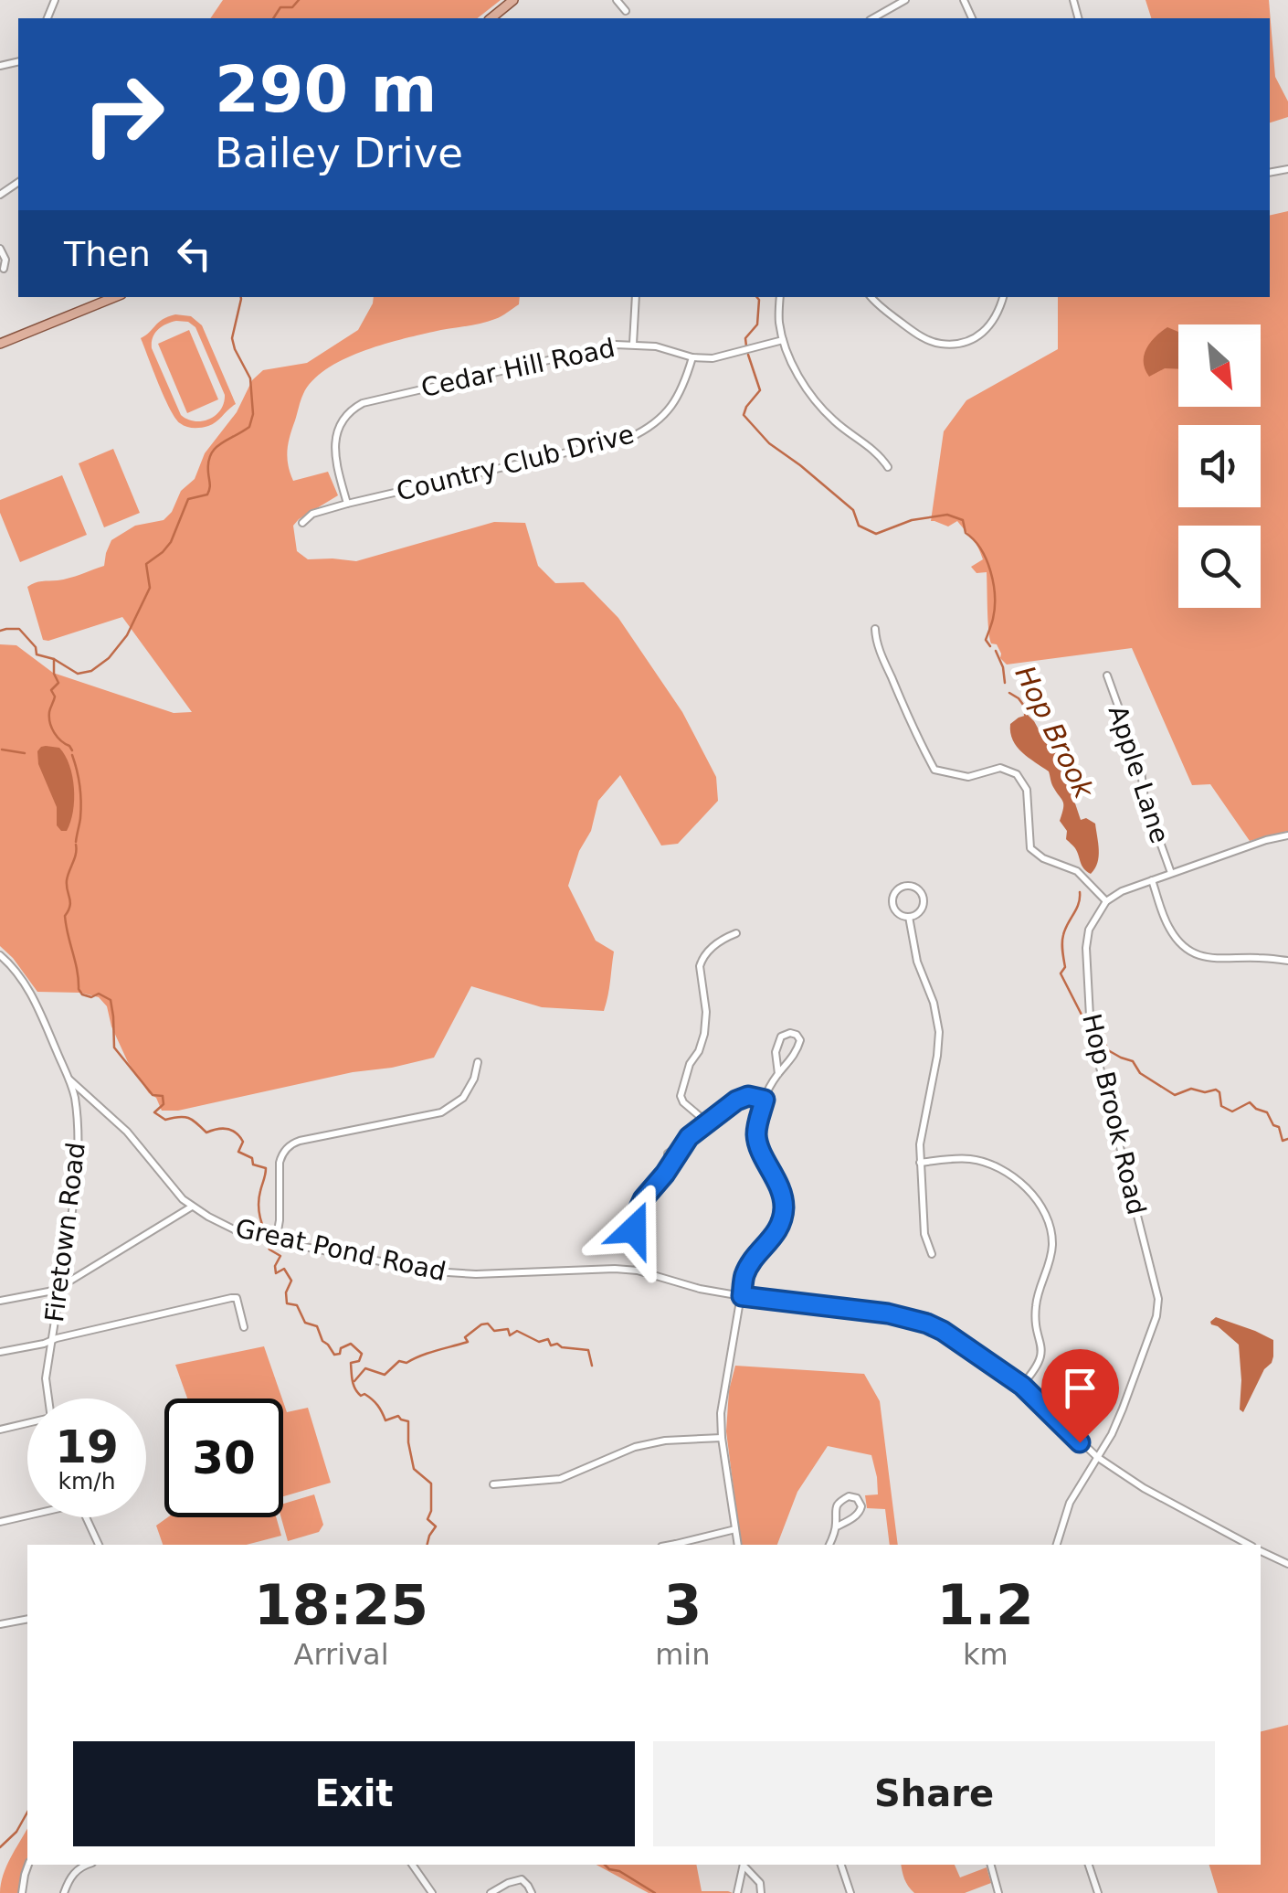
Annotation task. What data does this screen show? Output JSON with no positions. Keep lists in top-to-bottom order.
{
  "streets": {
    "street": [
      "Cedar Hill Road",
      "Country Club Drive",
      "Apple Lane",
      "Hop Brook Road",
      "Firetown Road",
      "Great Pond Road"
    ]
  },
  "crossings": [
    ["Cedar Hill Road", "Country Club Drive"],
    ["Hop Brook Road", "Great Pond Road"],
    ["Firetown Road", "Great Pond Road"]
  ],
  "water": ["Hop Brook"],
  "north": "bottom right",
  "page": {
    "turn": ["290 m", "Bailey Drive"],
    "then": "Then",
    "speed": "19 km/h",
    "limit": "30",
    "eta": [
      "18:25",
      "Arrival",
      "3",
      "min",
      "1.2",
      "km"
    ],
    "buttons": ["Exit", "Share"]
  }
}
